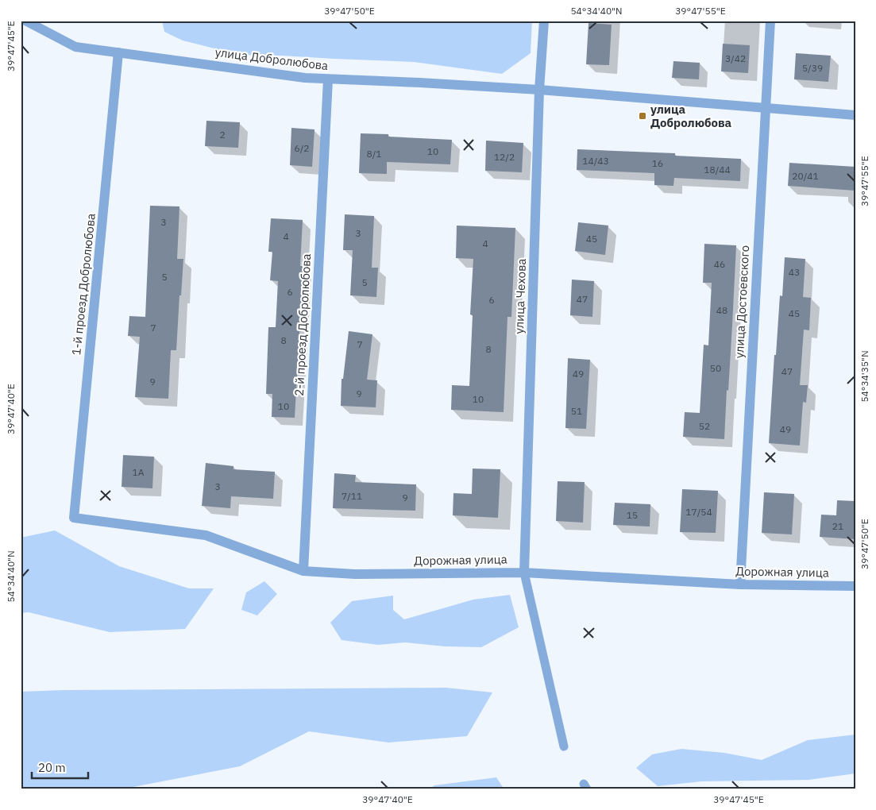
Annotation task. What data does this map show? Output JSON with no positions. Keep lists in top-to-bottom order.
{
  "streets": {
    "street": [
      "улица Добролюбова",
      "1-й проезд Добролюбова",
      "улица Чехова",
      "улица Достоевского",
      "2-й проезд Добролюбова",
      "Дорожная улица"
    ]
  },
  "crossings": [
    ["улица Добролюбова", "1-й проезд Добролюбова"],
    ["улица Добролюбова", "улица Чехова"],
    ["улица Добролюбова", "улица Достоевского"],
    ["улица Добролюбова", "2-й проезд Добролюбова"],
    ["1-й проезд Добролюбова", "Дорожная улица"],
    ["улица Чехова", "Дорожная улица"],
    ["улица Достоевского", "Дорожная улица"],
    ["2-й проезд Добролюбова", "Дорожная улица"]
  ],
  "places": {
    "transit": ["улица Добролюбова"]
  },
  "house_numbers": [
    "3/42",
    "5/39",
    "2",
    "6/2",
    "10",
    "8/1",
    "12/2",
    "14/43",
    "16",
    "18/44",
    "20/41",
    "3",
    "3",
    "4",
    "45",
    "4",
    "46",
    "43",
    "5",
    "5",
    "6",
    "47",
    "6",
    "48",
    "45",
    "7",
    "8",
    "7",
    "8",
    "50",
    "47",
    "49",
    "9",
    "9",
    "10",
    "10",
    "51",
    "52",
    "49",
    "1А",
    "3",
    "7/11",
    "9",
    "17/54",
    "15",
    "21"
  ],
  "scale_bar": "20 m",
  "coordinates": [
    "39°47'50\"E",
    "54°34'40\"N",
    "39°47'55\"E",
    "39°47'45\"E",
    "54°34'35\"N",
    "39°47'40\"E"
  ]
}
